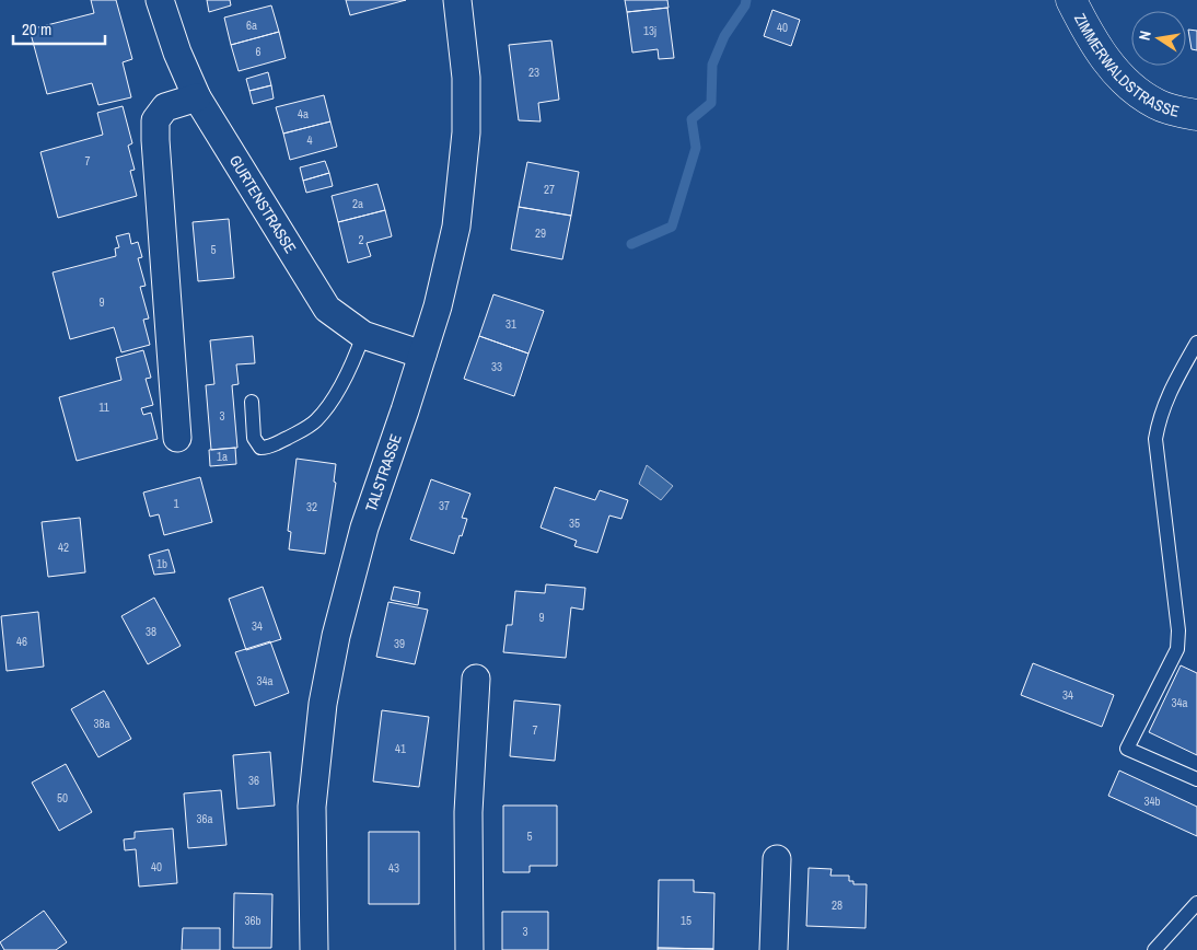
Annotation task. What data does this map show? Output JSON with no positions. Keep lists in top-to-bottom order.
{
  "streets": {
    "street": ["ZIMMERWALDSTRASSE", "GURTENSTRASSE", "TALSTRASSE"]
  },
  "crossings": [
    ["GURTENSTRASSE", "TALSTRASSE"]
  ],
  "house_numbers": [
    "6a",
    "40",
    "13j",
    "6",
    "23",
    "4a",
    "4",
    "7",
    "27",
    "2a",
    "29",
    "2",
    "5",
    "9",
    "31",
    "33",
    "11",
    "3",
    "1a",
    "1",
    "37",
    "32",
    "35",
    "42",
    "1b",
    "9",
    "34",
    "38",
    "46",
    "39",
    "34a",
    "34",
    "34a",
    "38a",
    "7",
    "41",
    "36",
    "50",
    "34b",
    "36a",
    "5",
    "40",
    "43",
    "28",
    "36b",
    "15",
    "3"
  ],
  "scale_bar": "20 m",
  "north": "left"
}
